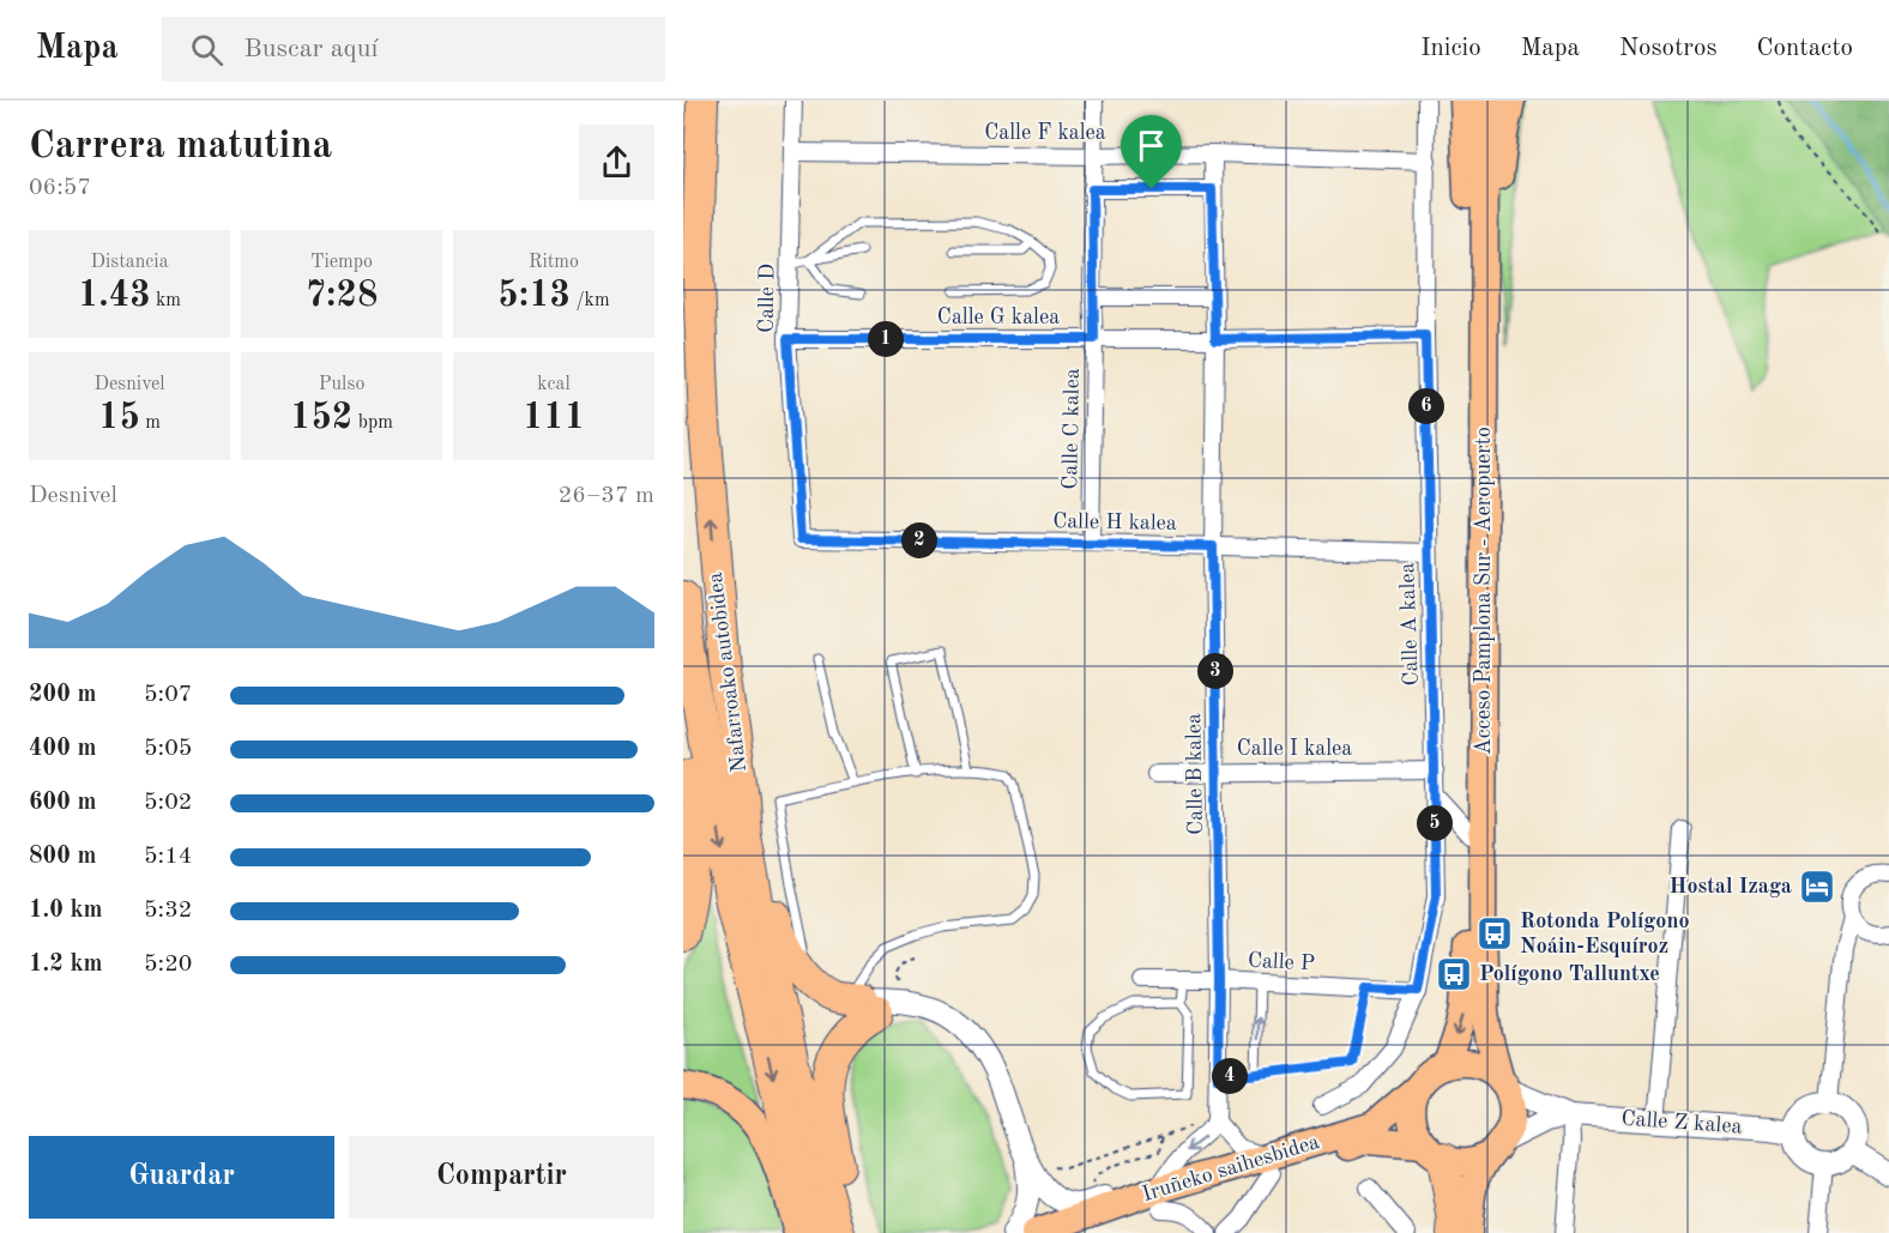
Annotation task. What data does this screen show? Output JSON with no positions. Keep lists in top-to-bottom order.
{
  "streets": {
    "highway": ["Acceso Pamplona Sur - Aeropuerto", "Nafarroako autobidea", "Iruñeko saihesbidea"],
    "street": [
      "Calle F kalea",
      "Calle D",
      "Calle G kalea",
      "Calle C kalea",
      "Calle H kalea",
      "Calle A kalea",
      "Calle I kalea",
      "Calle B kalea",
      "Calle P",
      "Calle Z kalea"
    ]
  },
  "crossings": [
    ["Calle F kalea", "Calle D"],
    ["Calle F kalea", "Calle C kalea"],
    ["Calle F kalea", "Calle A kalea"],
    ["Calle F kalea", "Calle B kalea"],
    ["Calle D", "Calle G kalea"],
    ["Calle D", "Calle H kalea"],
    ["Calle G kalea", "Calle C kalea"],
    ["Calle G kalea", "Calle A kalea"],
    ["Calle G kalea", "Calle B kalea"],
    ["Calle C kalea", "Calle H kalea"],
    ["Calle H kalea", "Calle A kalea"],
    ["Calle H kalea", "Calle B kalea"],
    ["Acceso Pamplona Sur - Aeropuerto", "Iruñeko saihesbidea"],
    ["Calle A kalea", "Calle I kalea"],
    ["Calle A kalea", "Calle P"],
    ["Calle I kalea", "Calle B kalea"],
    ["Calle B kalea", "Calle P"]
  ],
  "places": {
    "hotel": ["Hostal Izaga"],
    "bus stop": ["Rotonda Polígono Noáin-Esquíroz", "Polígono Talluntxe"]
  },
  "page": {
    "header": "Mapa",
    "search": "Buscar aquí",
    "nav": [
      "Inicio",
      "Mapa",
      "Nosotros",
      "Contacto"
    ],
    "heading": ["Carrera matutina", "06:57"],
    "stats": [
      ["Distancia", "1.43 km"],
      ["Tiempo", "7:28"],
      ["Ritmo", "5:13 /km"],
      ["Desnivel", "15 m"],
      ["Pulso", "152 bpm"],
      ["kcal", "111"]
    ],
    "pins": [
      "1",
      "6",
      "2",
      "3",
      "5",
      "4"
    ],
    "chart": ["Desnivel", "26–37 m"],
    "list": [
      {
        "name": "200 m",
        "note": "5:07"
      },
      {
        "name": "400 m",
        "note": "5:05"
      },
      {
        "name": "600 m",
        "note": "5:02"
      },
      {
        "name": "800 m",
        "note": "5:14"
      },
      {
        "name": "1.0 km",
        "note": "5:32"
      },
      {
        "name": "1.2 km",
        "note": "5:20"
      }
    ],
    "buttons": ["Guardar", "Compartir"]
  }
}
